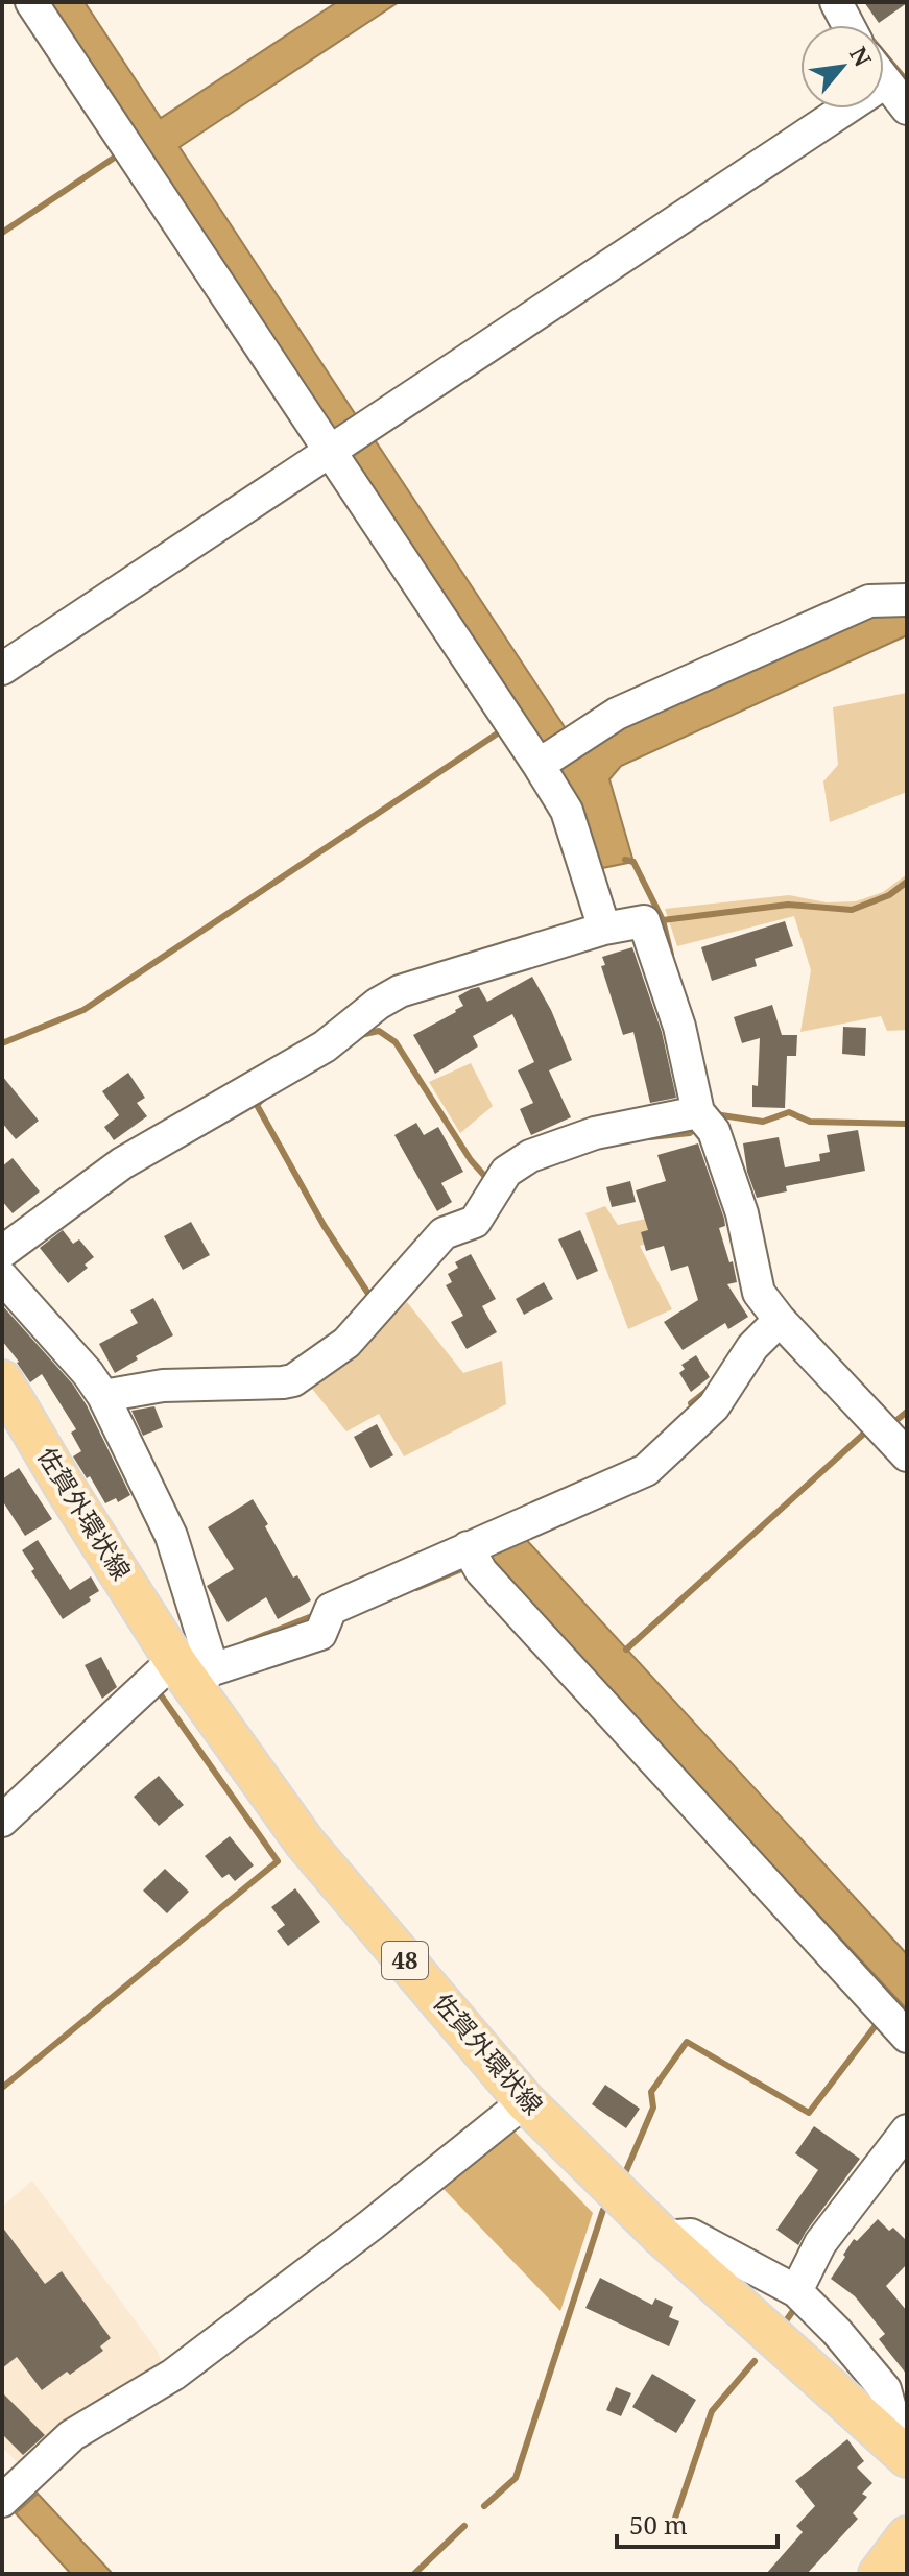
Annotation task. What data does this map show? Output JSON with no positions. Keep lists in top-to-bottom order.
{
  "streets": {
    "main road": ["佐賀外環状線", "48"]
  },
  "scale_bar": "50 m",
  "north": "top right"
}
